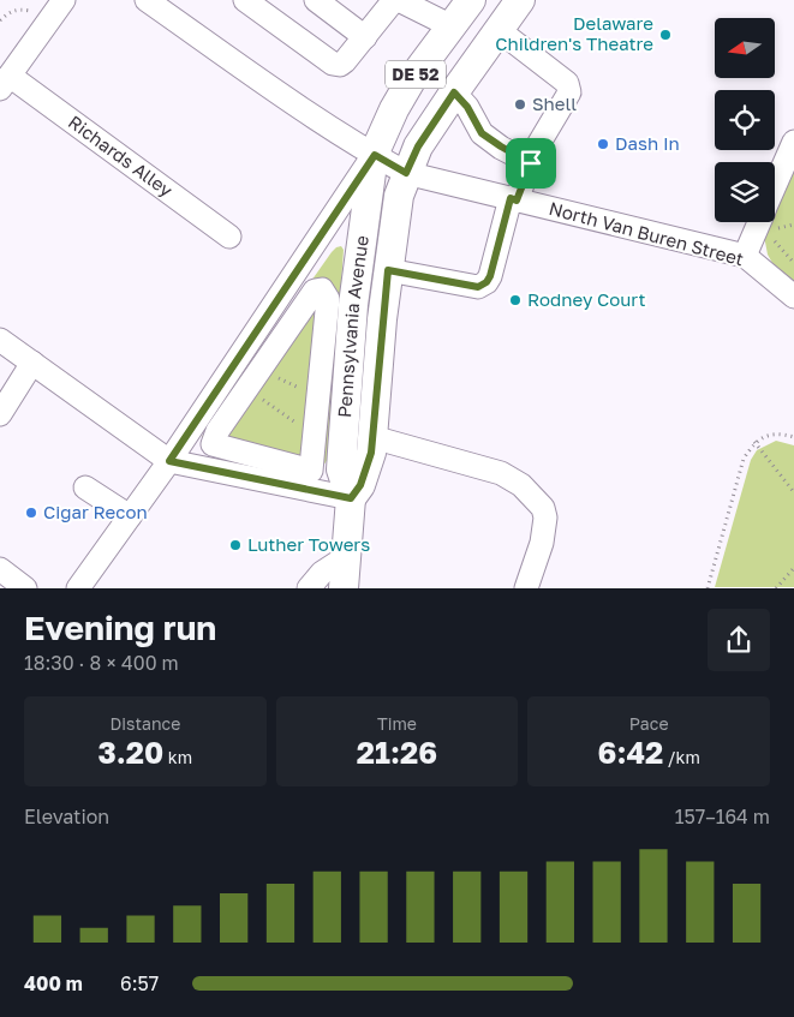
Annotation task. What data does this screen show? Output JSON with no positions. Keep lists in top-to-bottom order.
{
  "streets": {
    "main road": ["DE 52", "Pennsylvania Avenue"],
    "street": ["Richards Alley", "North Van Buren Street"]
  },
  "crossings": [
    ["DE 52", "North Van Buren Street"],
    ["DE 52", "Pennsylvania Avenue"],
    ["North Van Buren Street", "Pennsylvania Avenue"]
  ],
  "places": [
    "Delaware Children's Theatre",
    "Shell",
    "Dash In",
    "Rodney Court",
    "Cigar Recon",
    "Luther Towers"
  ],
  "north": "left",
  "page": {
    "heading": ["Evening run", "18:30 · 8 × 400 m"],
    "stats": [
      ["Distance", "3.20 km"],
      ["Time", "21:26"],
      ["Pace", "6:42 /km"]
    ],
    "chart": ["Elevation", "157–164 m"],
    "list": [
      {
        "name": "400 m",
        "note": "6:57"
      }
    ]
  }
}
